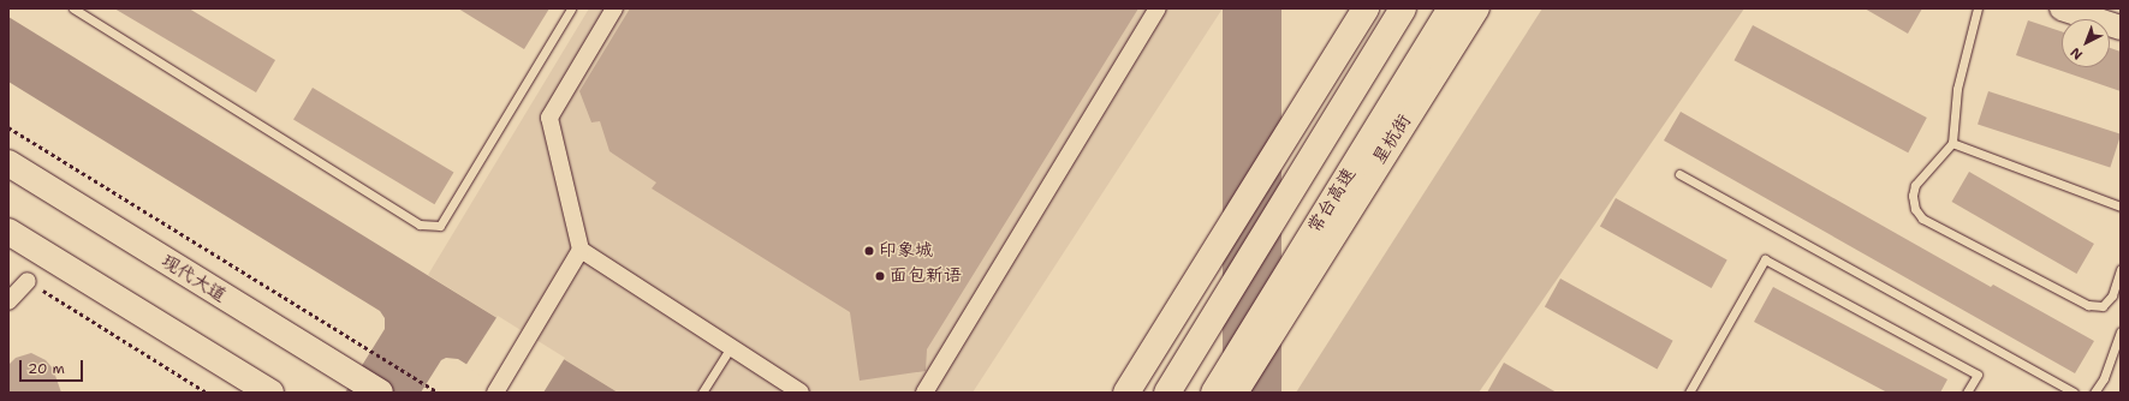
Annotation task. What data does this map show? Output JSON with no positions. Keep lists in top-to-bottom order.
{
  "streets": {
    "main road": ["星杭街", "常台高速", "现代大道"]
  },
  "places": ["印象城", "面包新语"],
  "scale_bar": "20 m",
  "north": "bottom left"
}
